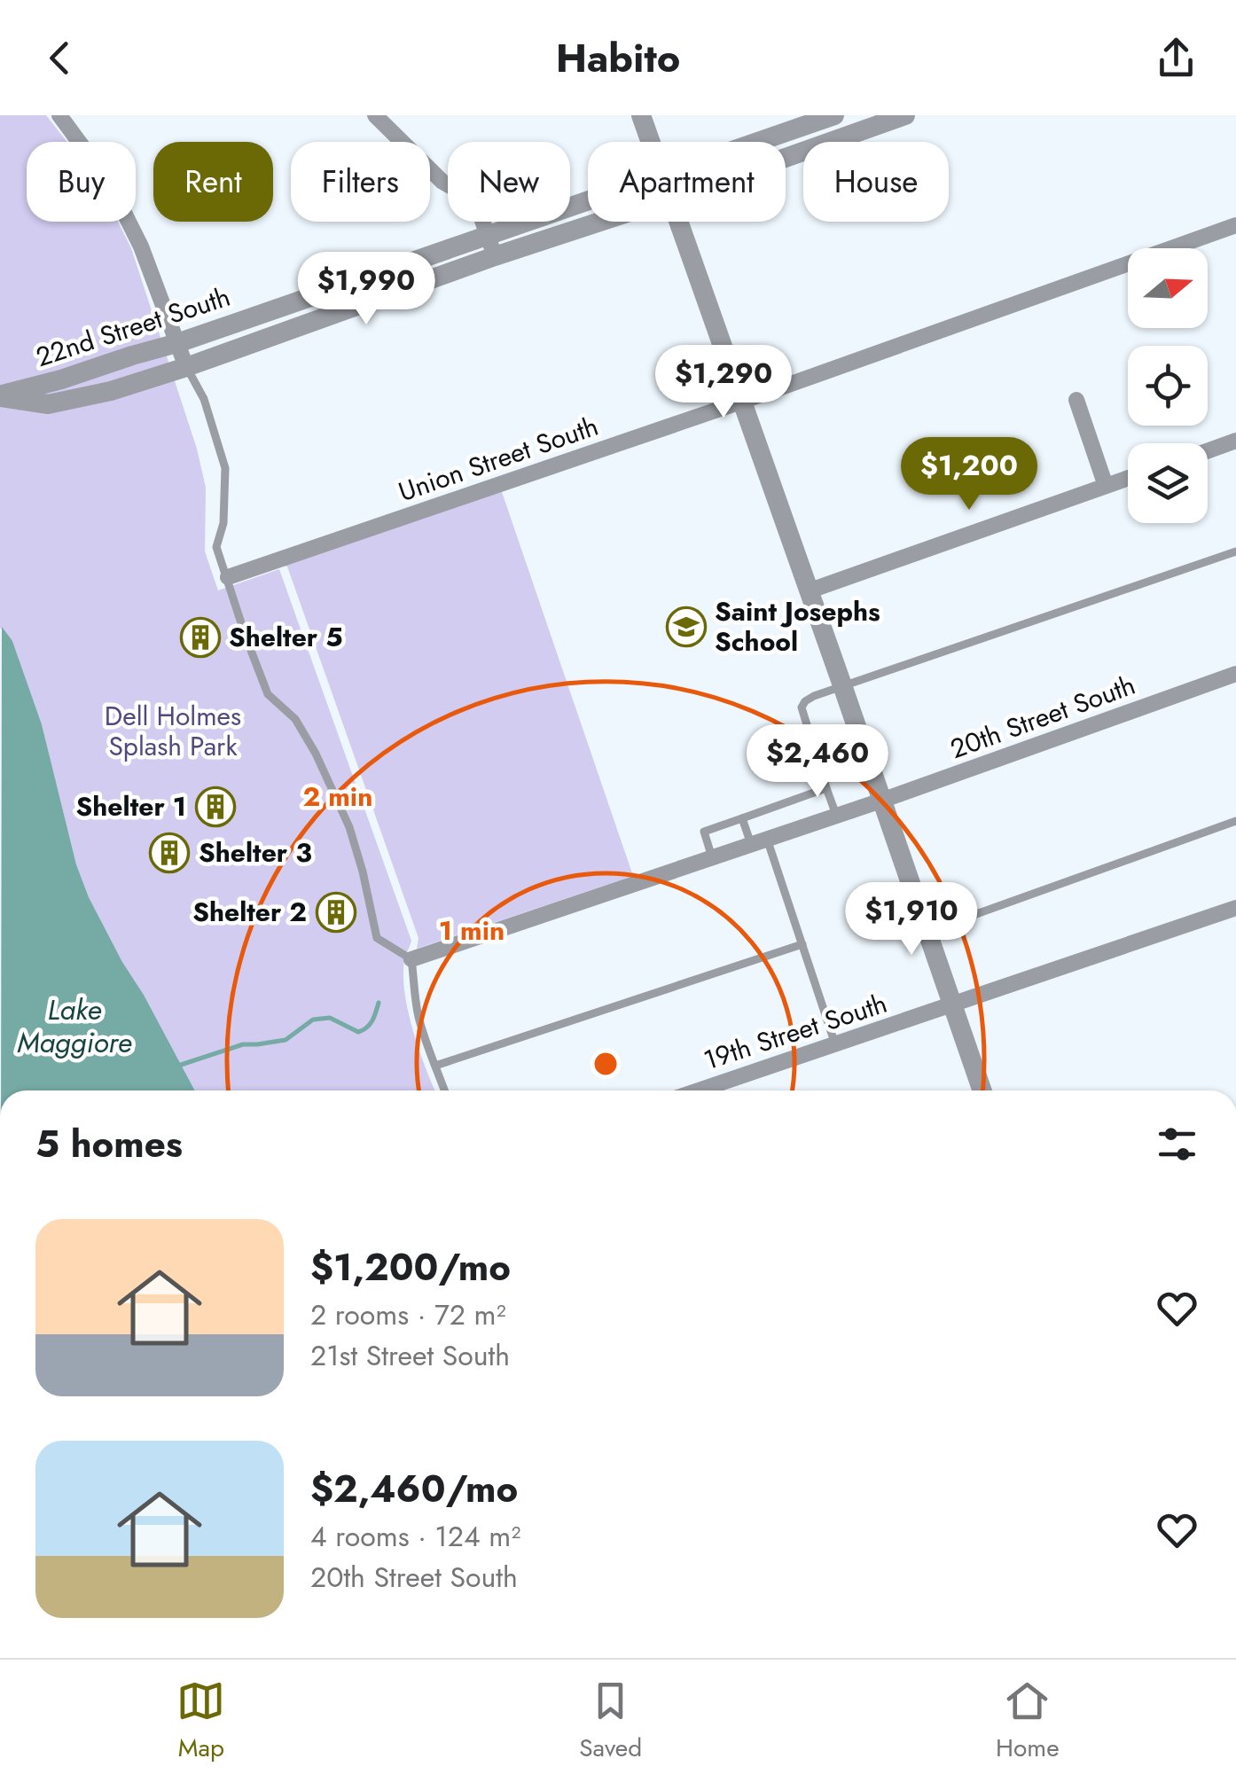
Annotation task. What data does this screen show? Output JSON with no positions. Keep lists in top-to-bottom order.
{
  "streets": {
    "street": [
      "22nd Street South",
      "Union Street South",
      "20th Street South",
      "19th Street South"
    ]
  },
  "water": ["Lake Maggiore"],
  "parks": ["Dell Holmes Splash Park"],
  "places": {
    "school or university": ["Saint Josephs School"],
    "building": [
      "Shelter 5",
      "Shelter 1",
      "Shelter 3",
      "Shelter 2"
    ]
  },
  "north": "right",
  "page": {
    "header": "Habito",
    "chip": [
      "Buy",
      "Rent",
      "Filters",
      "New",
      "Apartment",
      "House"
    ],
    "price": [
      "$1,990",
      "$1,290",
      "$1,200",
      "$2,460",
      "$1,910"
    ],
    "heading": "5 homes",
    "list": [
      {
        "name": "$1,200/mo",
        "note": "2 rooms · 72 m² · 21st Street South"
      },
      {
        "name": "$2,460/mo",
        "note": "4 rooms · 124 m² · 20th Street South"
      }
    ],
    "tabs": ["Map", "Saved", "Home"]
  },
  "rings": ["2 min", "1 min"]
}
